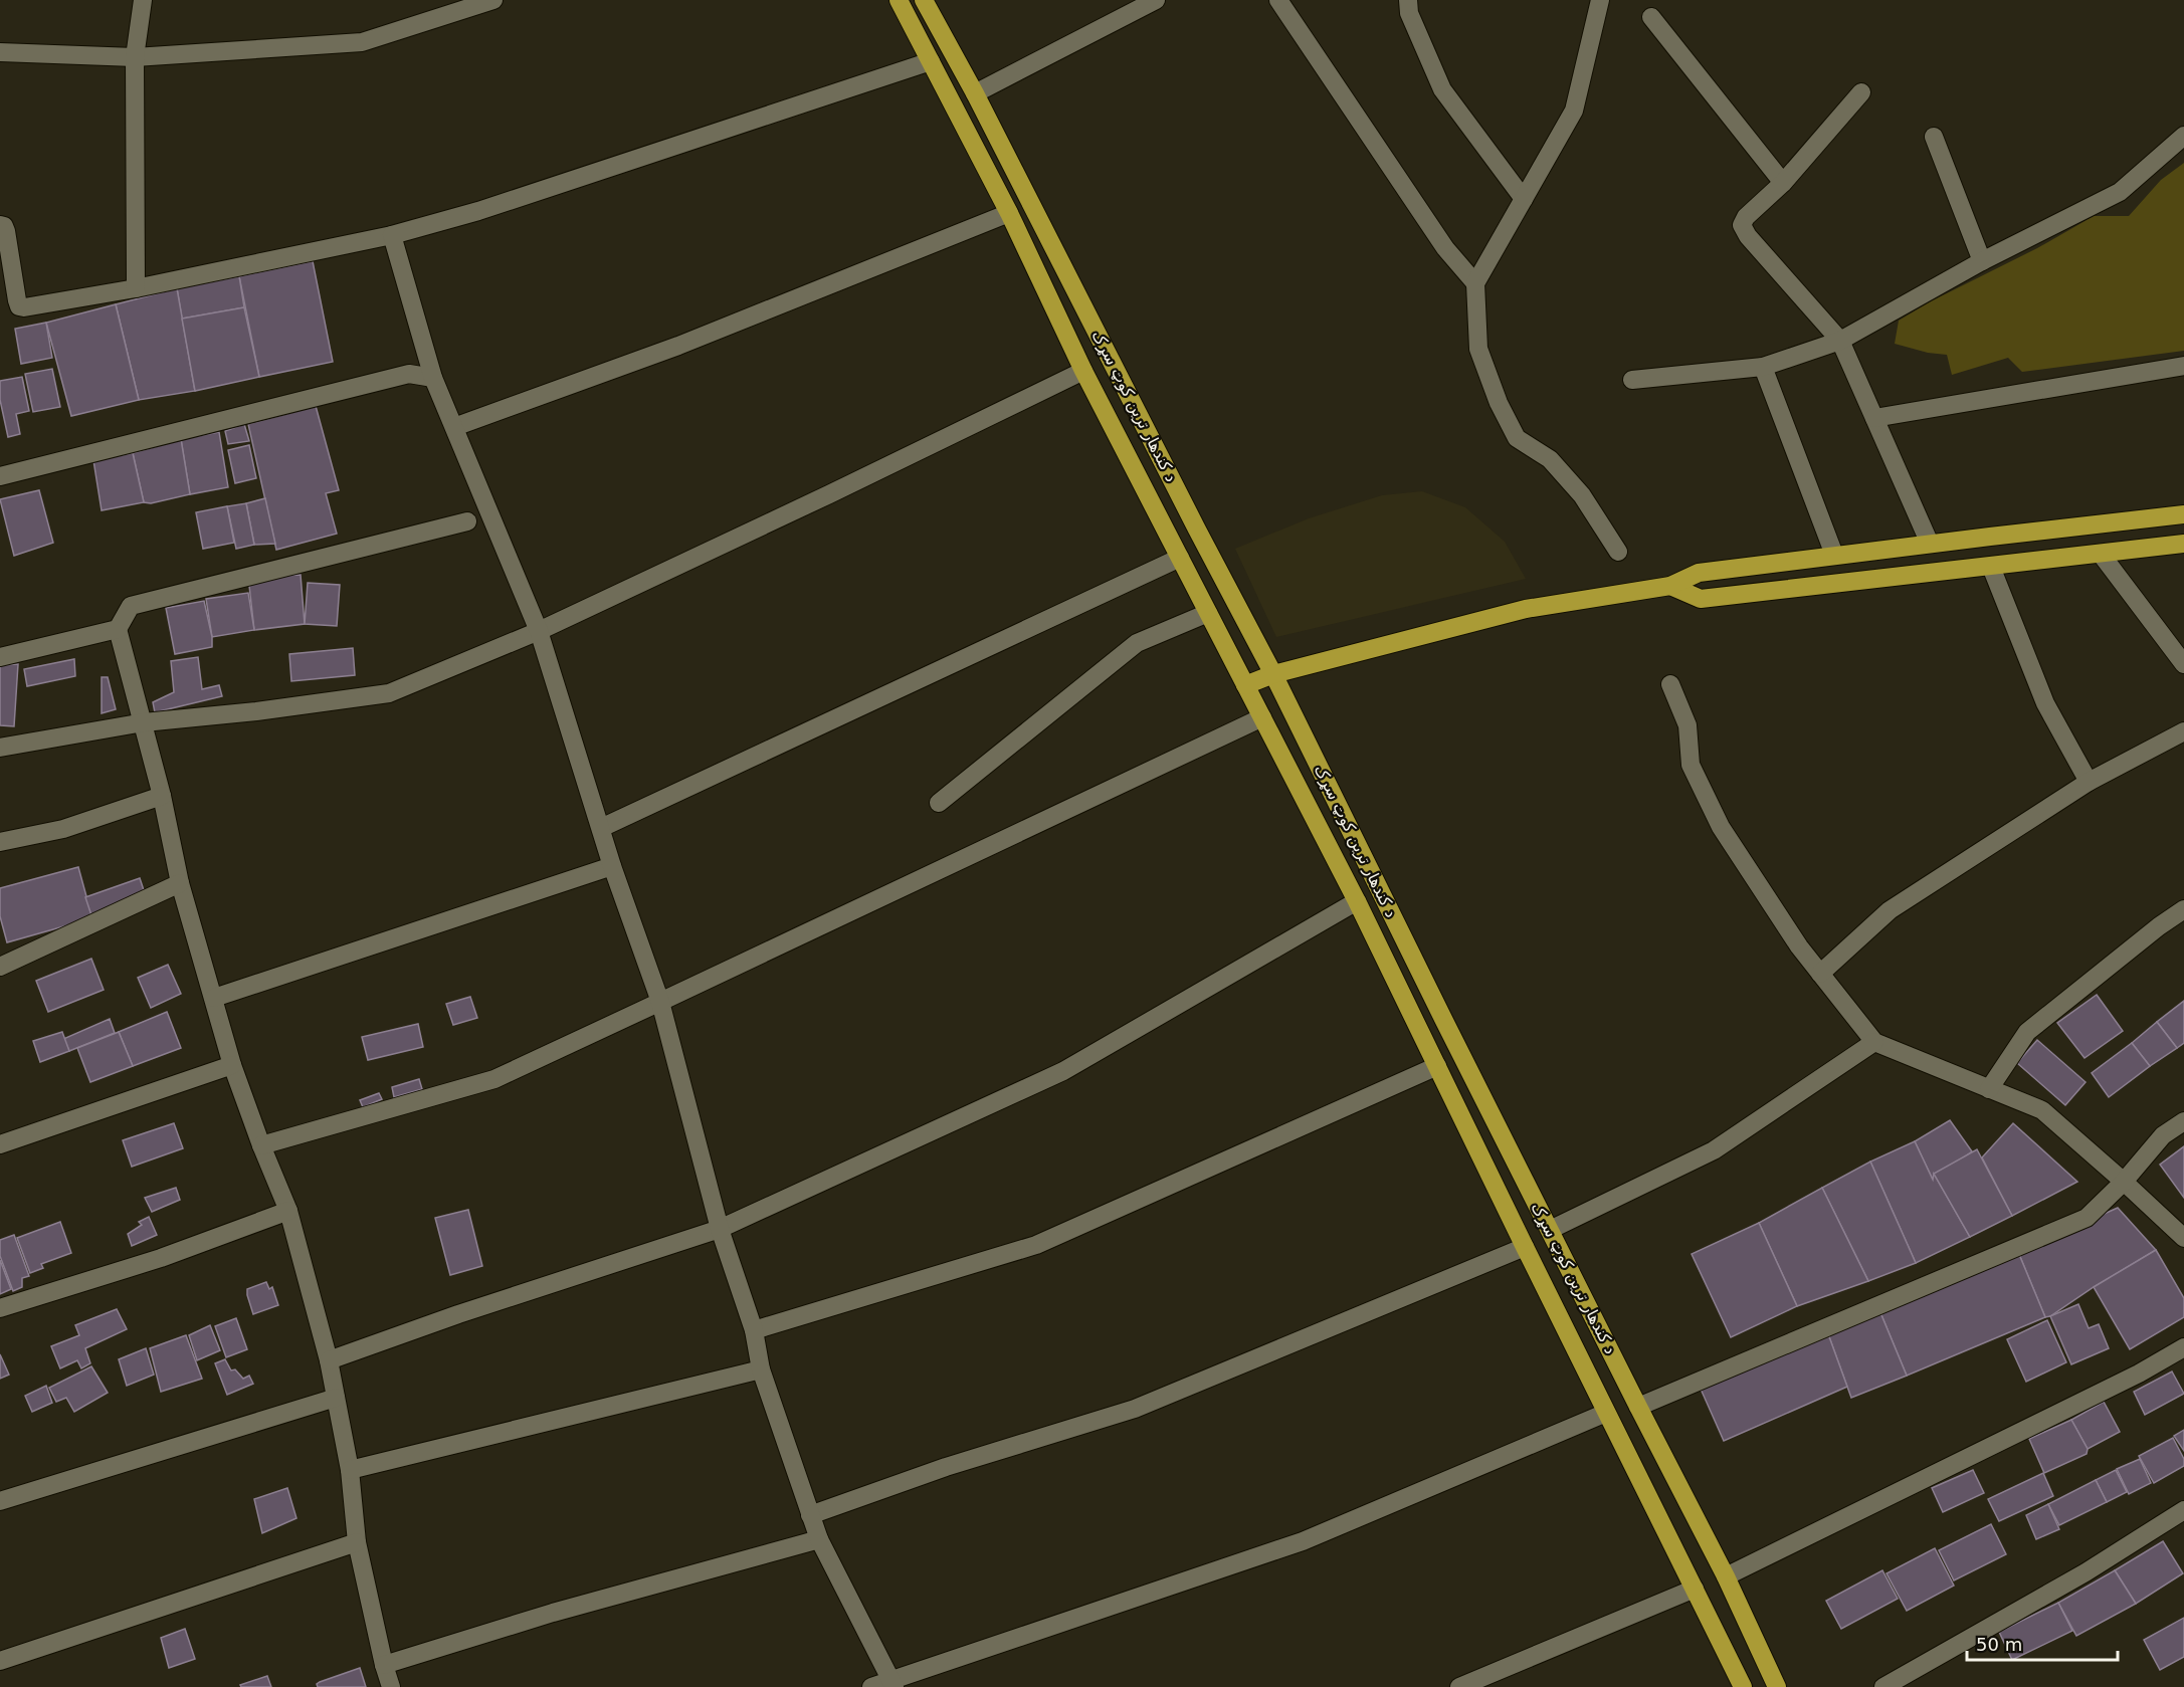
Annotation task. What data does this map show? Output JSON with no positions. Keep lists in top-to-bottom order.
{
  "streets": {
    "main road": ["د کندهار ترين کوټ سړک"]
  },
  "scale_bar": "50 m"
}
